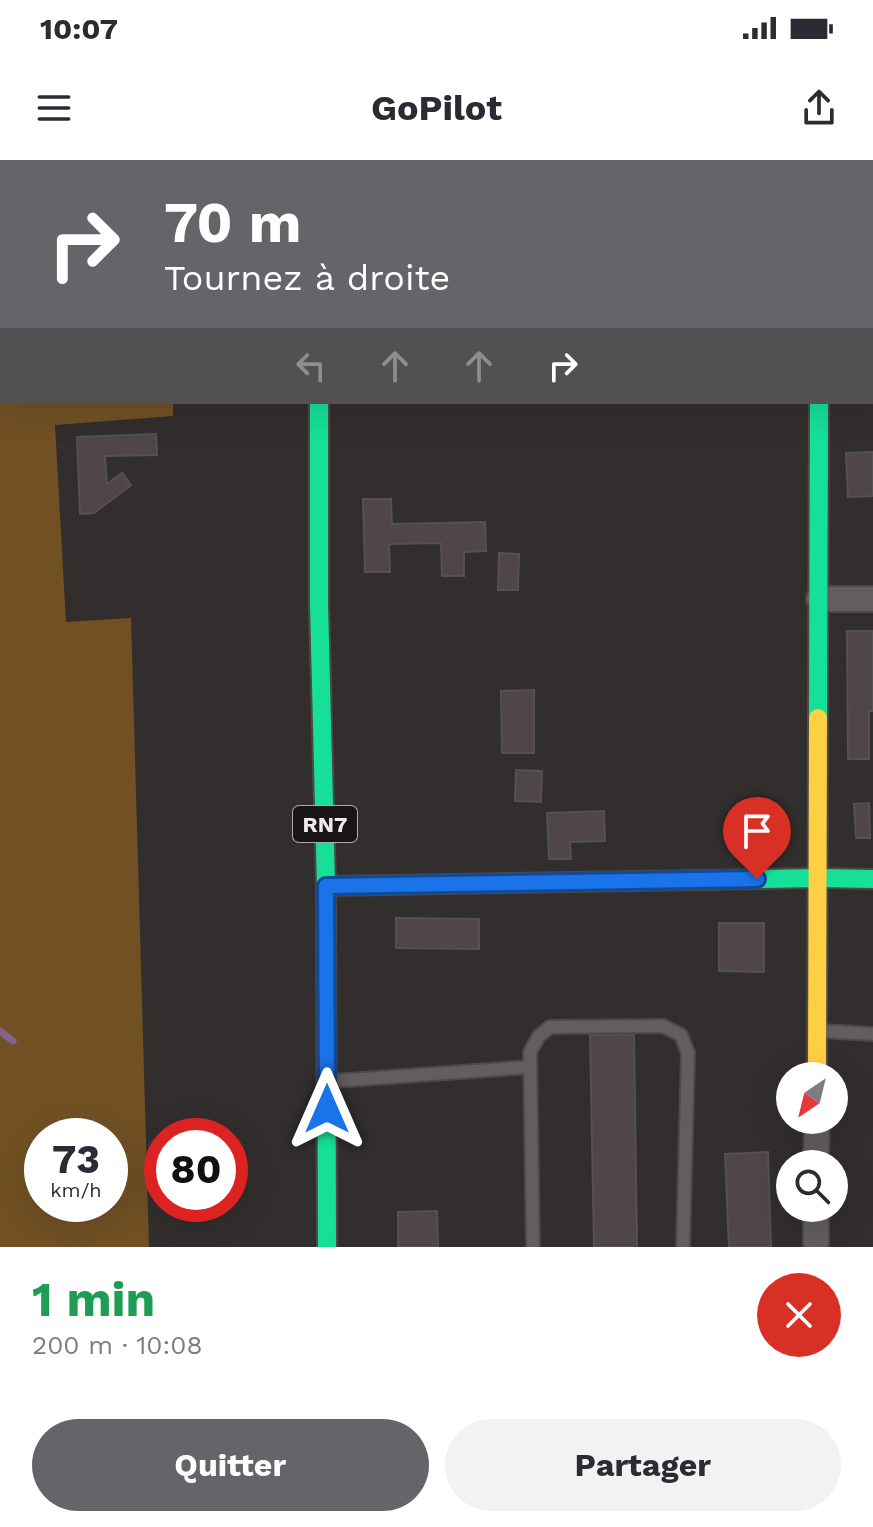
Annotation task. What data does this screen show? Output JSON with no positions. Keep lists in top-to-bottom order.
{
  "streets": {
    "main road": ["RN7"]
  },
  "north": "bottom left",
  "page": {
    "status": "10:07",
    "header": "GoPilot",
    "turn": ["70 m", "Tournez à droite"],
    "speed": "73 km/h",
    "limit": "80",
    "heading": ["1 min", "200 m · 10:08"],
    "buttons": ["Quitter", "Partager"]
  }
}
